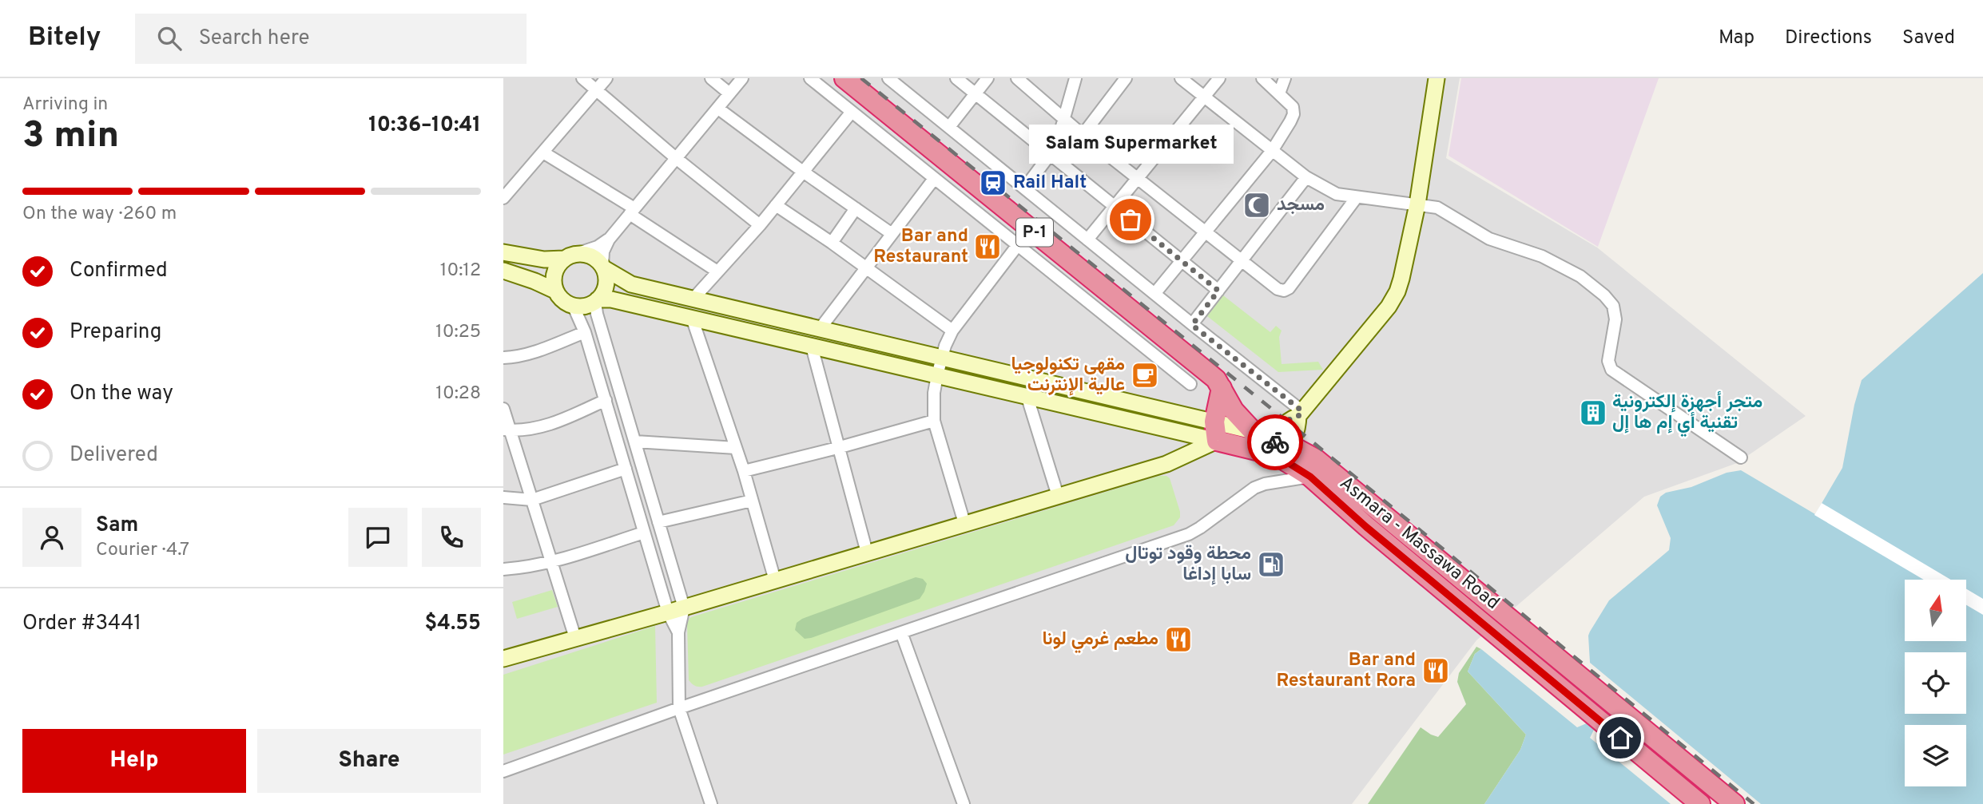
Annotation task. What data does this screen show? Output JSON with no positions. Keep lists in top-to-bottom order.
{
  "streets": {
    "highway": ["P-1", "Asmara - Massawa Road"]
  },
  "crossings": [
    ["P-1", "Asmara - Massawa Road"]
  ],
  "places": {
    "station": ["Rail Halt"],
    "mosque": ["مسجد"],
    "other": ["Salam Supermarket"],
    "restaurant": ["Bar and Restaurant", "مطعم غرمي لونا", "Bar and Restaurant Rora"],
    "cafe": ["مقهى تكنولوجيا عالية الإنترنت"],
    "building": ["متجر أجهزة إلكترونية تقنية أي إم ها إل"],
    "fuel station": ["محطة وقود توتال سابا إداغا"]
  },
  "north": "top",
  "page": {
    "header": "Bitely",
    "search": "Search here",
    "nav": ["Map", "Directions", "Saved"],
    "heading": ["3 min", "Arriving in", "10:36–10:41"],
    "panel": [
      "Sam",
      "Courier · 4.7",
      "Order #3441",
      "$4.55"
    ],
    "bubble": "Salam Supermarket",
    "bar": "On the way · 260 m",
    "list": [
      ["Confirmed", "10:12"],
      ["Preparing", "10:25"],
      ["On the way", "10:28"],
      "Delivered"
    ],
    "buttons": ["Help", "Share"]
  }
}
